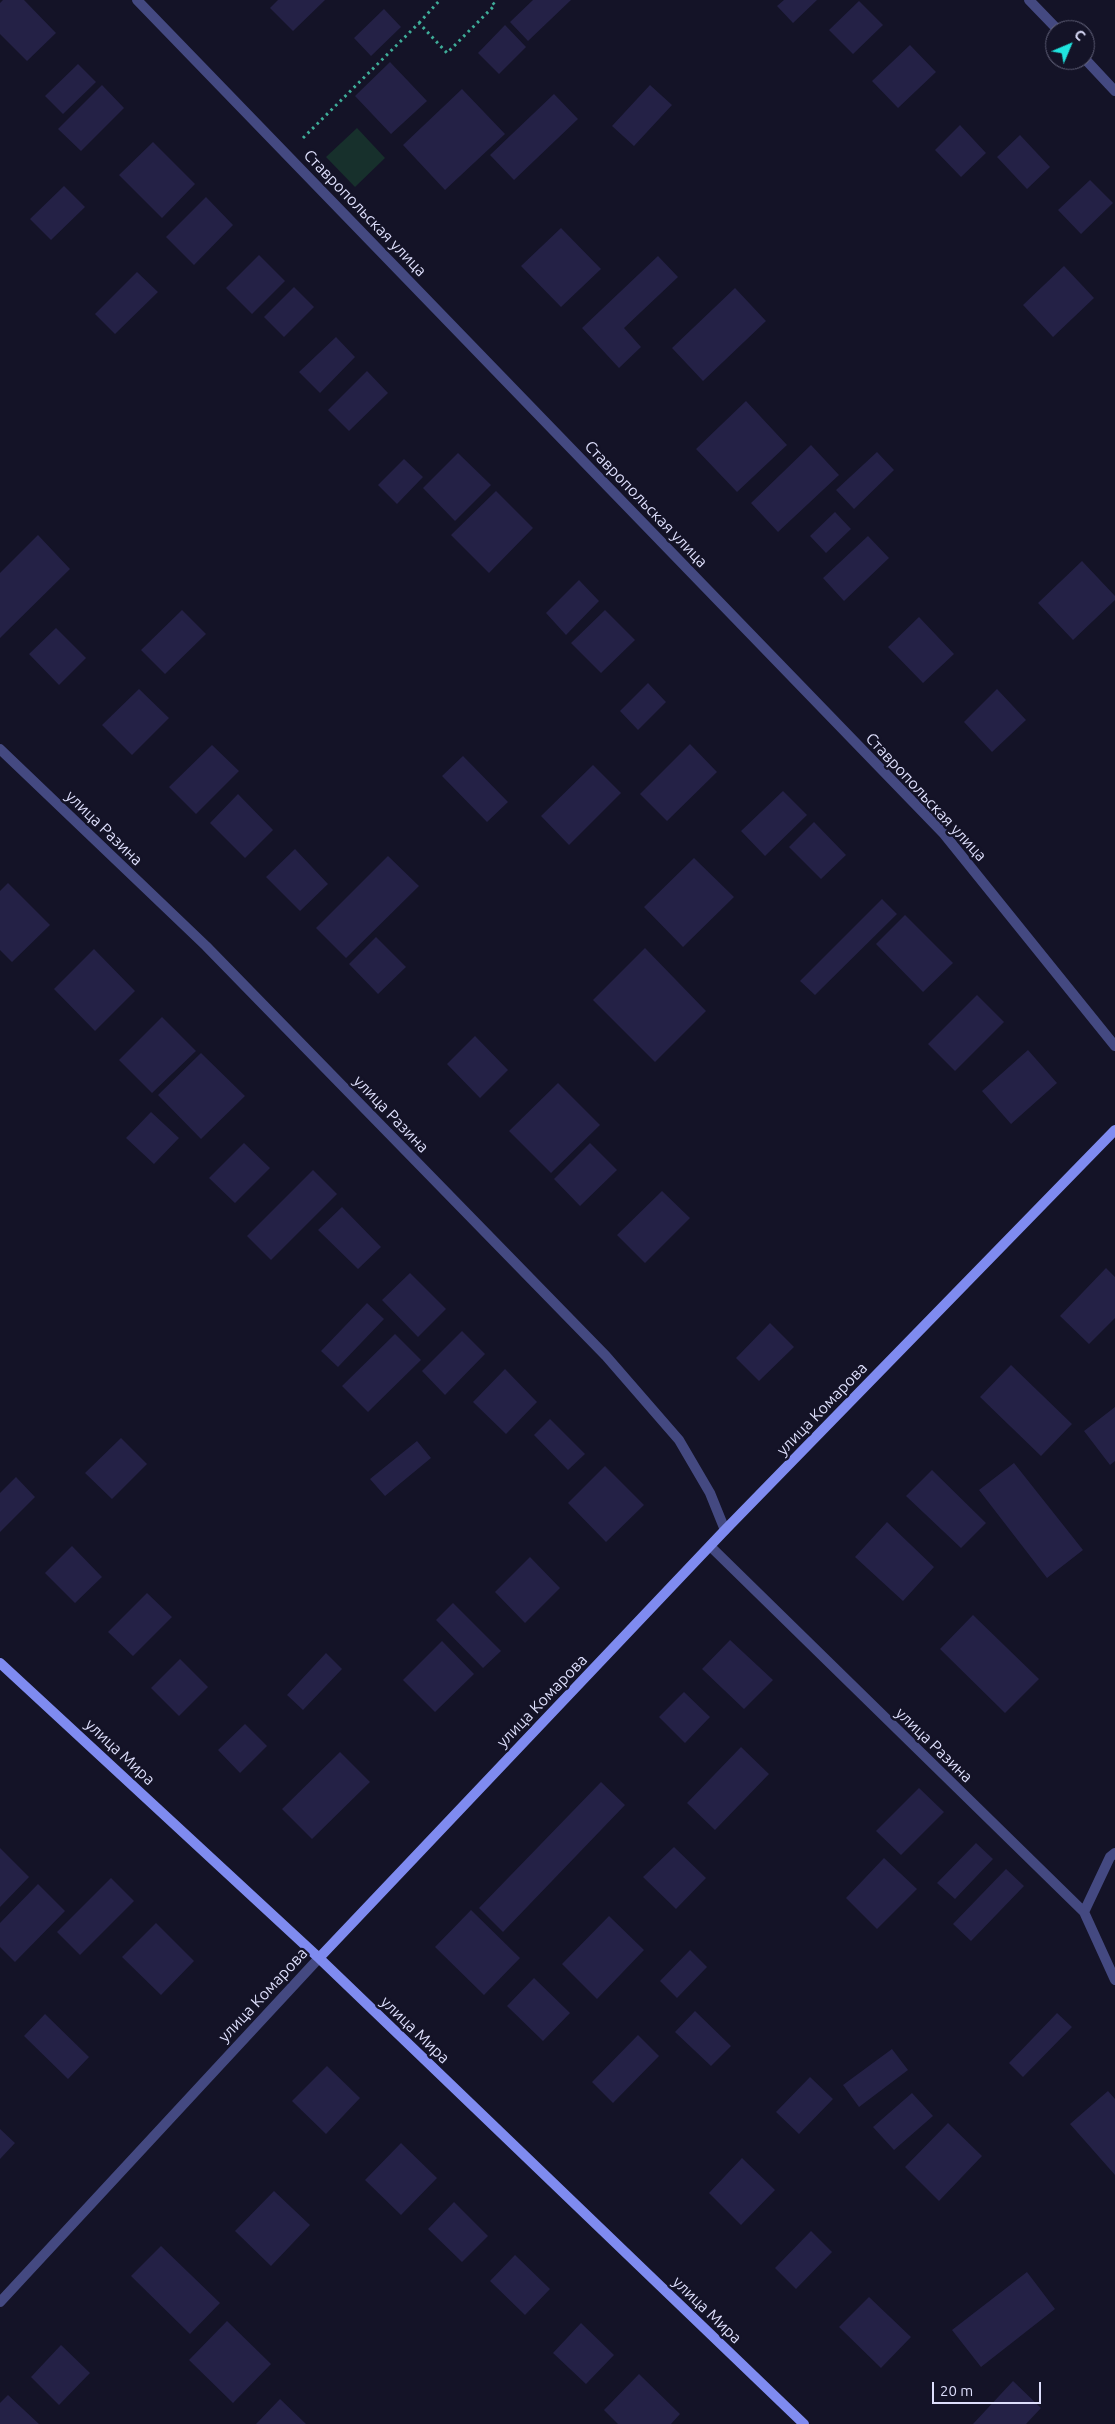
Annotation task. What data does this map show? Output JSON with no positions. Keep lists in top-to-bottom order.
{
  "streets": {
    "main road": ["улица Комарова", "улица Мира"],
    "street": ["Ставропольская улица", "улица Разина"]
  },
  "crossings": [
    ["улица Разина", "улица Комарова"],
    ["улица Комарова", "улица Мира"]
  ],
  "scale_bar": "20 m",
  "north": "top right"
}
